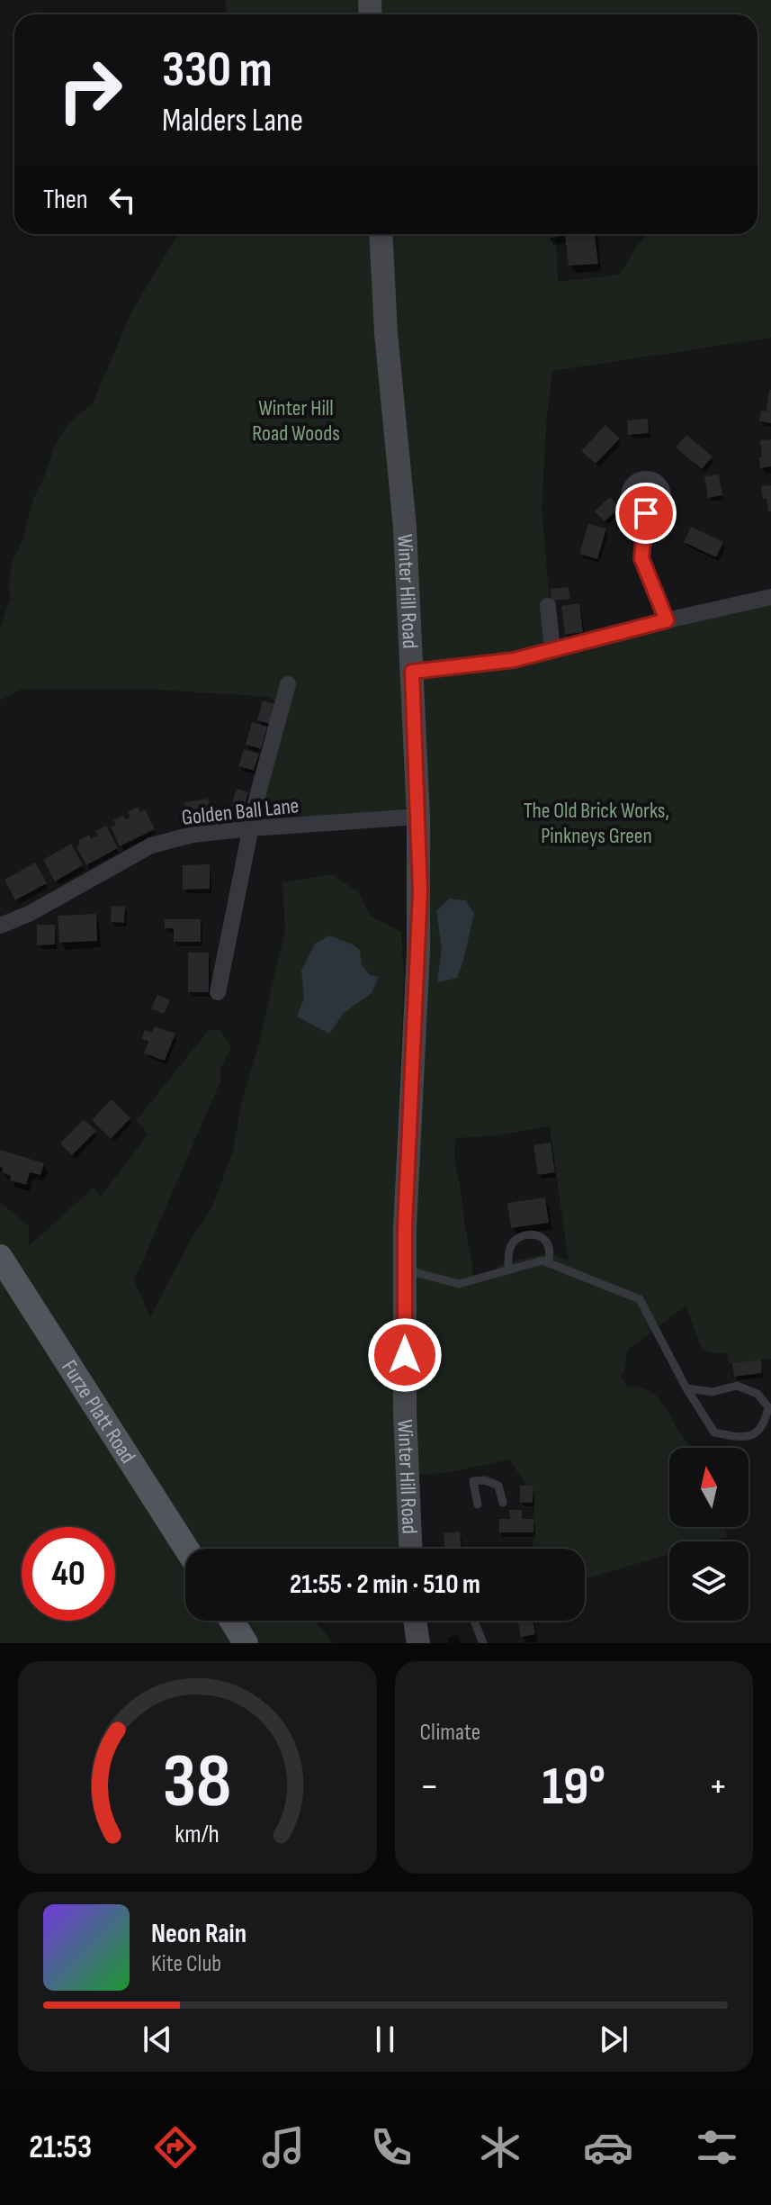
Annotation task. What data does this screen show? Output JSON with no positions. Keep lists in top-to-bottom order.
{
  "streets": {
    "main road": ["Furze Platt Road"],
    "street": ["Winter Hill Road", "Golden Ball Lane"]
  },
  "crossings": [
    ["Winter Hill Road", "Golden Ball Lane"]
  ],
  "parks": ["Winter Hill Road Woods", "The Old Brick Works, Pinkneys Green"],
  "north": "top",
  "page": {
    "turn": ["330 m", "Malders Lane"],
    "then": "Then",
    "limit": "40",
    "trip": "21:55 · 2 min · 510 m",
    "tile": "Climate",
    "heat": ["−", "19°", "+"],
    "song": ["Neon Rain", "Kite Club"],
    "tabs": "21:53",
    "gauge": ["38", "km/h"]
  }
}
